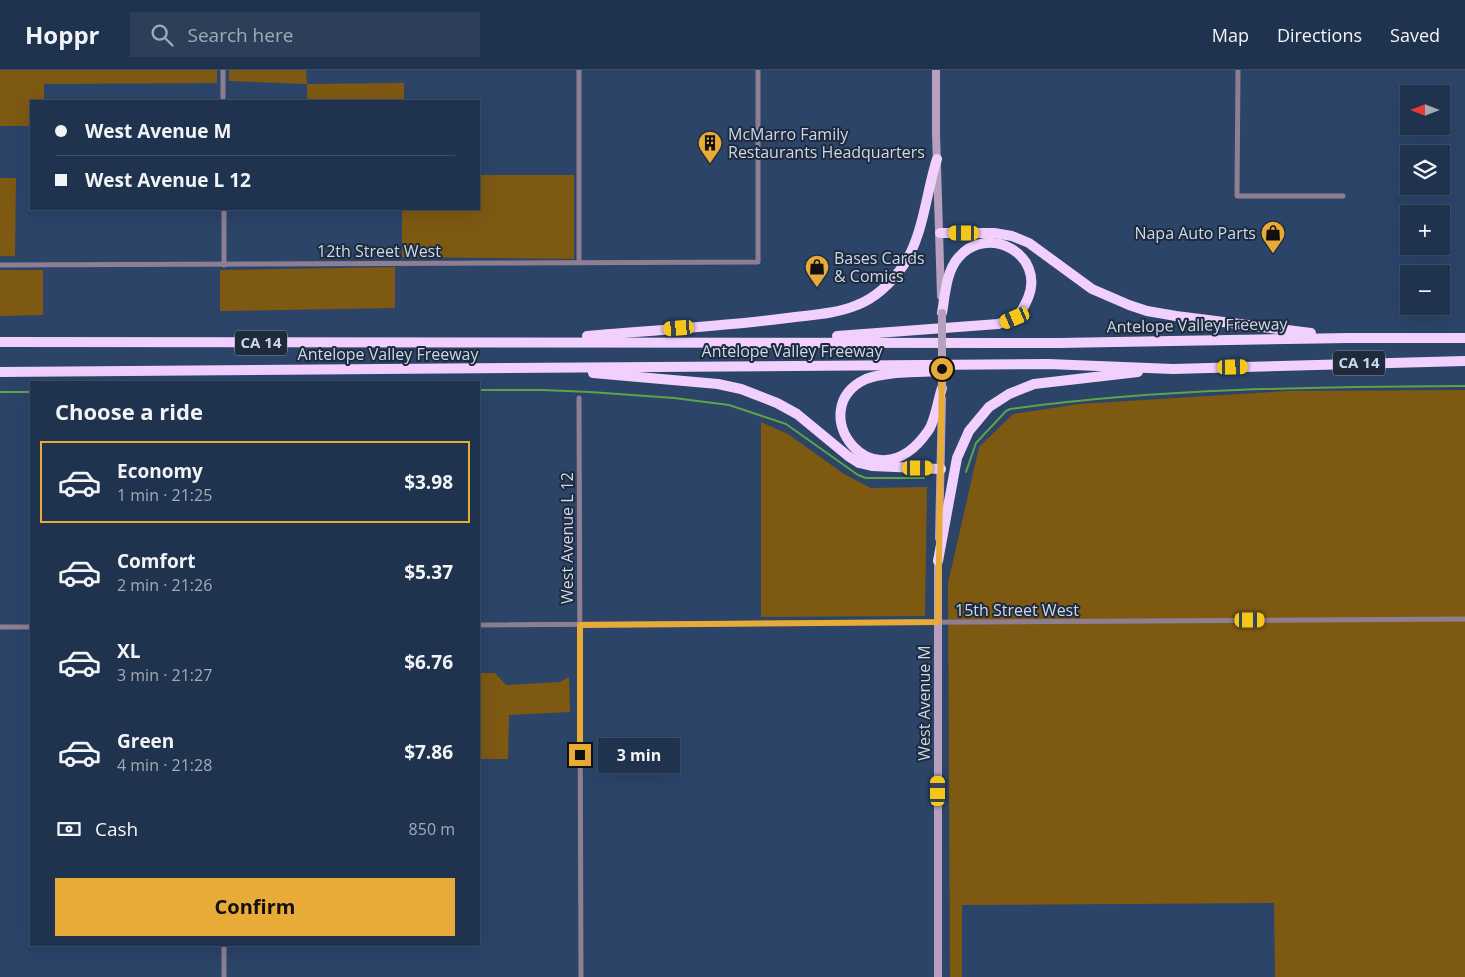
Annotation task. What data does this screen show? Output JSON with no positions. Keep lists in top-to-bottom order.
{
  "streets": {
    "highway": ["Antelope Valley Freeway", "CA 14"],
    "main road": ["West Avenue M"],
    "street": ["12th Street West", "West Avenue L 12", "15th Street West"]
  },
  "crossings": [
    ["West Avenue L 12", "15th Street West"],
    ["15th Street West", "West Avenue M"]
  ],
  "places": {
    "building": ["McMarro Family Restaurants Headquarters"],
    "shop": ["Napa Auto Parts", "Bases Cards & Comics"]
  },
  "north": "left",
  "page": {
    "header": "Hoppr",
    "search": "Search here",
    "nav": ["Map", "Directions", "Saved"],
    "map_buttons": ["+", "−"],
    "banner": ["West Avenue M", "West Avenue L 12"],
    "heading": "Choose a ride",
    "list": [
      {
        "name": "Economy",
        "note": "1 min · 21:25",
        "value": "$3.98"
      },
      {
        "name": "Comfort",
        "note": "2 min · 21:26",
        "value": "$5.37"
      },
      {
        "name": "XL",
        "note": "3 min · 21:27",
        "value": "$6.76"
      },
      {
        "name": "Green",
        "note": "4 min · 21:28",
        "value": "$7.86"
      }
    ],
    "bubble": "3 min",
    "pay": ["Cash", "850 m"],
    "buttons": "Confirm"
  }
}
